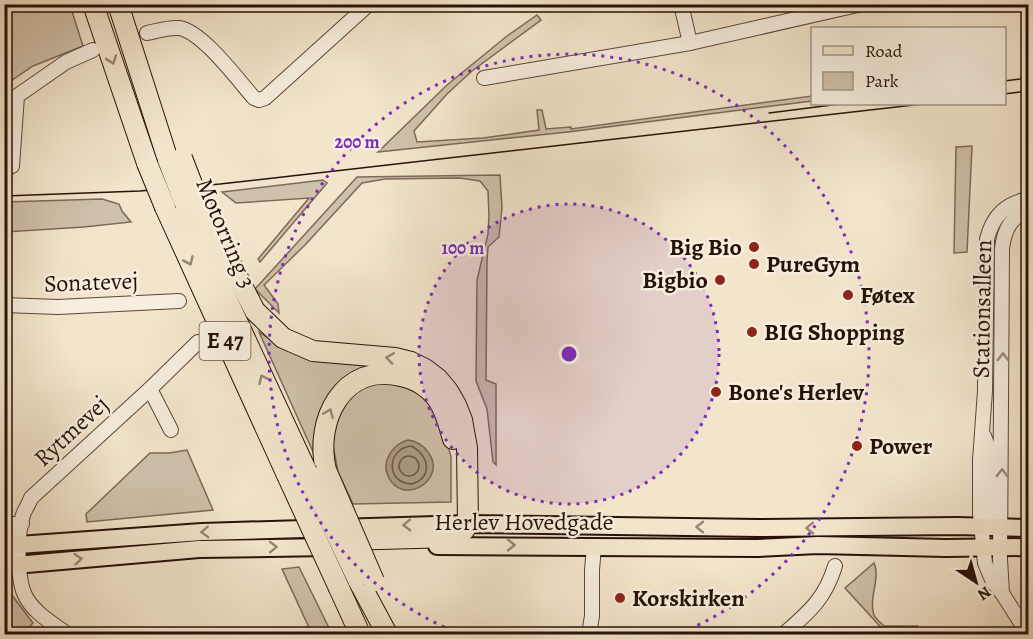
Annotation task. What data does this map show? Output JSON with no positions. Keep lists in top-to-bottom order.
{
  "streets": {
    "highway": ["Motorring 3", "E 47"],
    "main road": ["Herlev Hovedgade"],
    "street": ["Sonatevej", "Stationsalleen", "Rytmevej"]
  },
  "crossings": [
    ["Stationsalleen", "Herlev Hovedgade"],
    ["Rytmevej", "Herlev Hovedgade"]
  ],
  "places": [
    "Big Bio",
    "PureGym",
    "Bigbio",
    "Føtex",
    "BIG Shopping",
    "Bone's Herlev",
    "Power",
    "Korskirken"
  ],
  "legend": ["Road", "Park"],
  "north": "bottom right",
  "rings": ["200 m", "100 m"]
}
